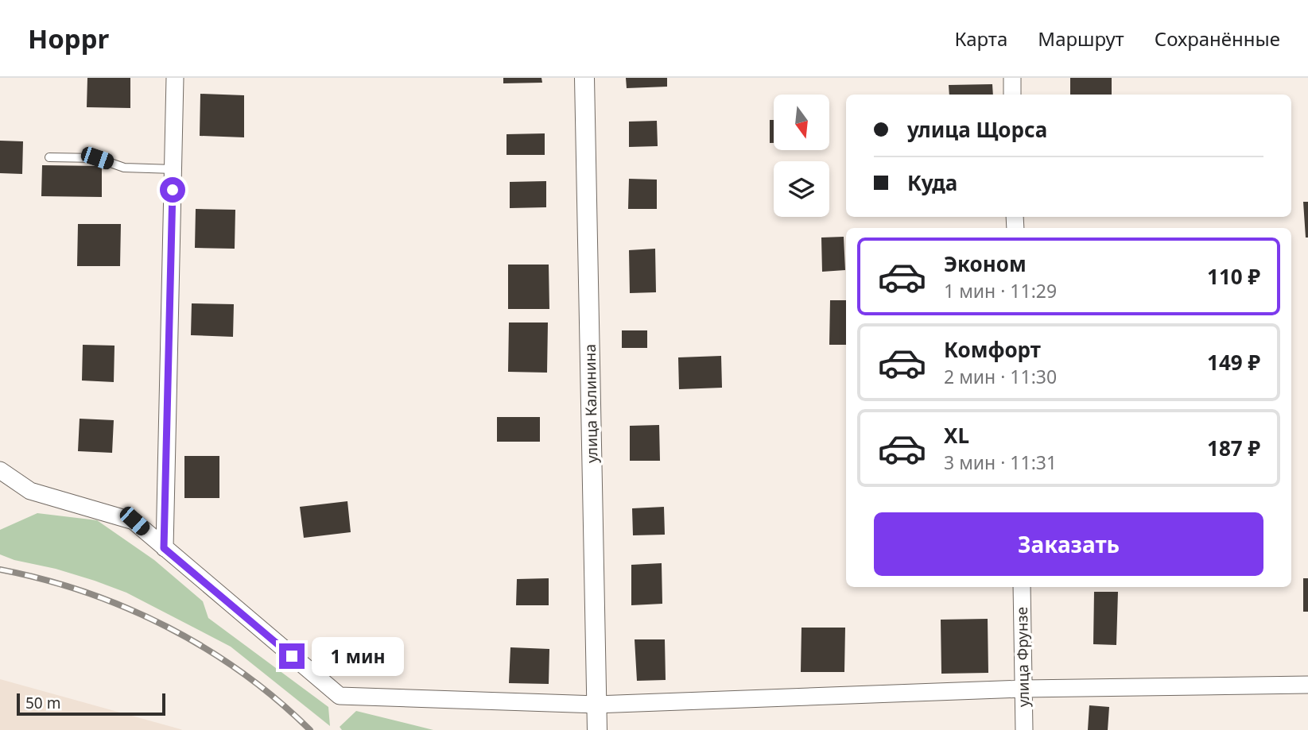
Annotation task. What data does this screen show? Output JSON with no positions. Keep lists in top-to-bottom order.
{
  "streets": {
    "street": ["улица Калинина", "улица Фрунзе"]
  },
  "scale_bar": "50 m",
  "north": "bottom",
  "page": {
    "header": "Hoppr",
    "nav": ["Карта", "Маршрут", "Сохранённые"],
    "banner": ["улица Щорса", "Куда"],
    "list": [
      {
        "name": "Эконом",
        "note": "1 мин · 11:29",
        "value": "110 ₽"
      },
      {
        "name": "Комфорт",
        "note": "2 мин · 11:30",
        "value": "149 ₽"
      },
      {
        "name": "XL",
        "note": "3 мин · 11:31",
        "value": "187 ₽"
      }
    ],
    "buttons": "Заказать",
    "bubble": "1 мин",
    "scale": "50 m"
  }
}
